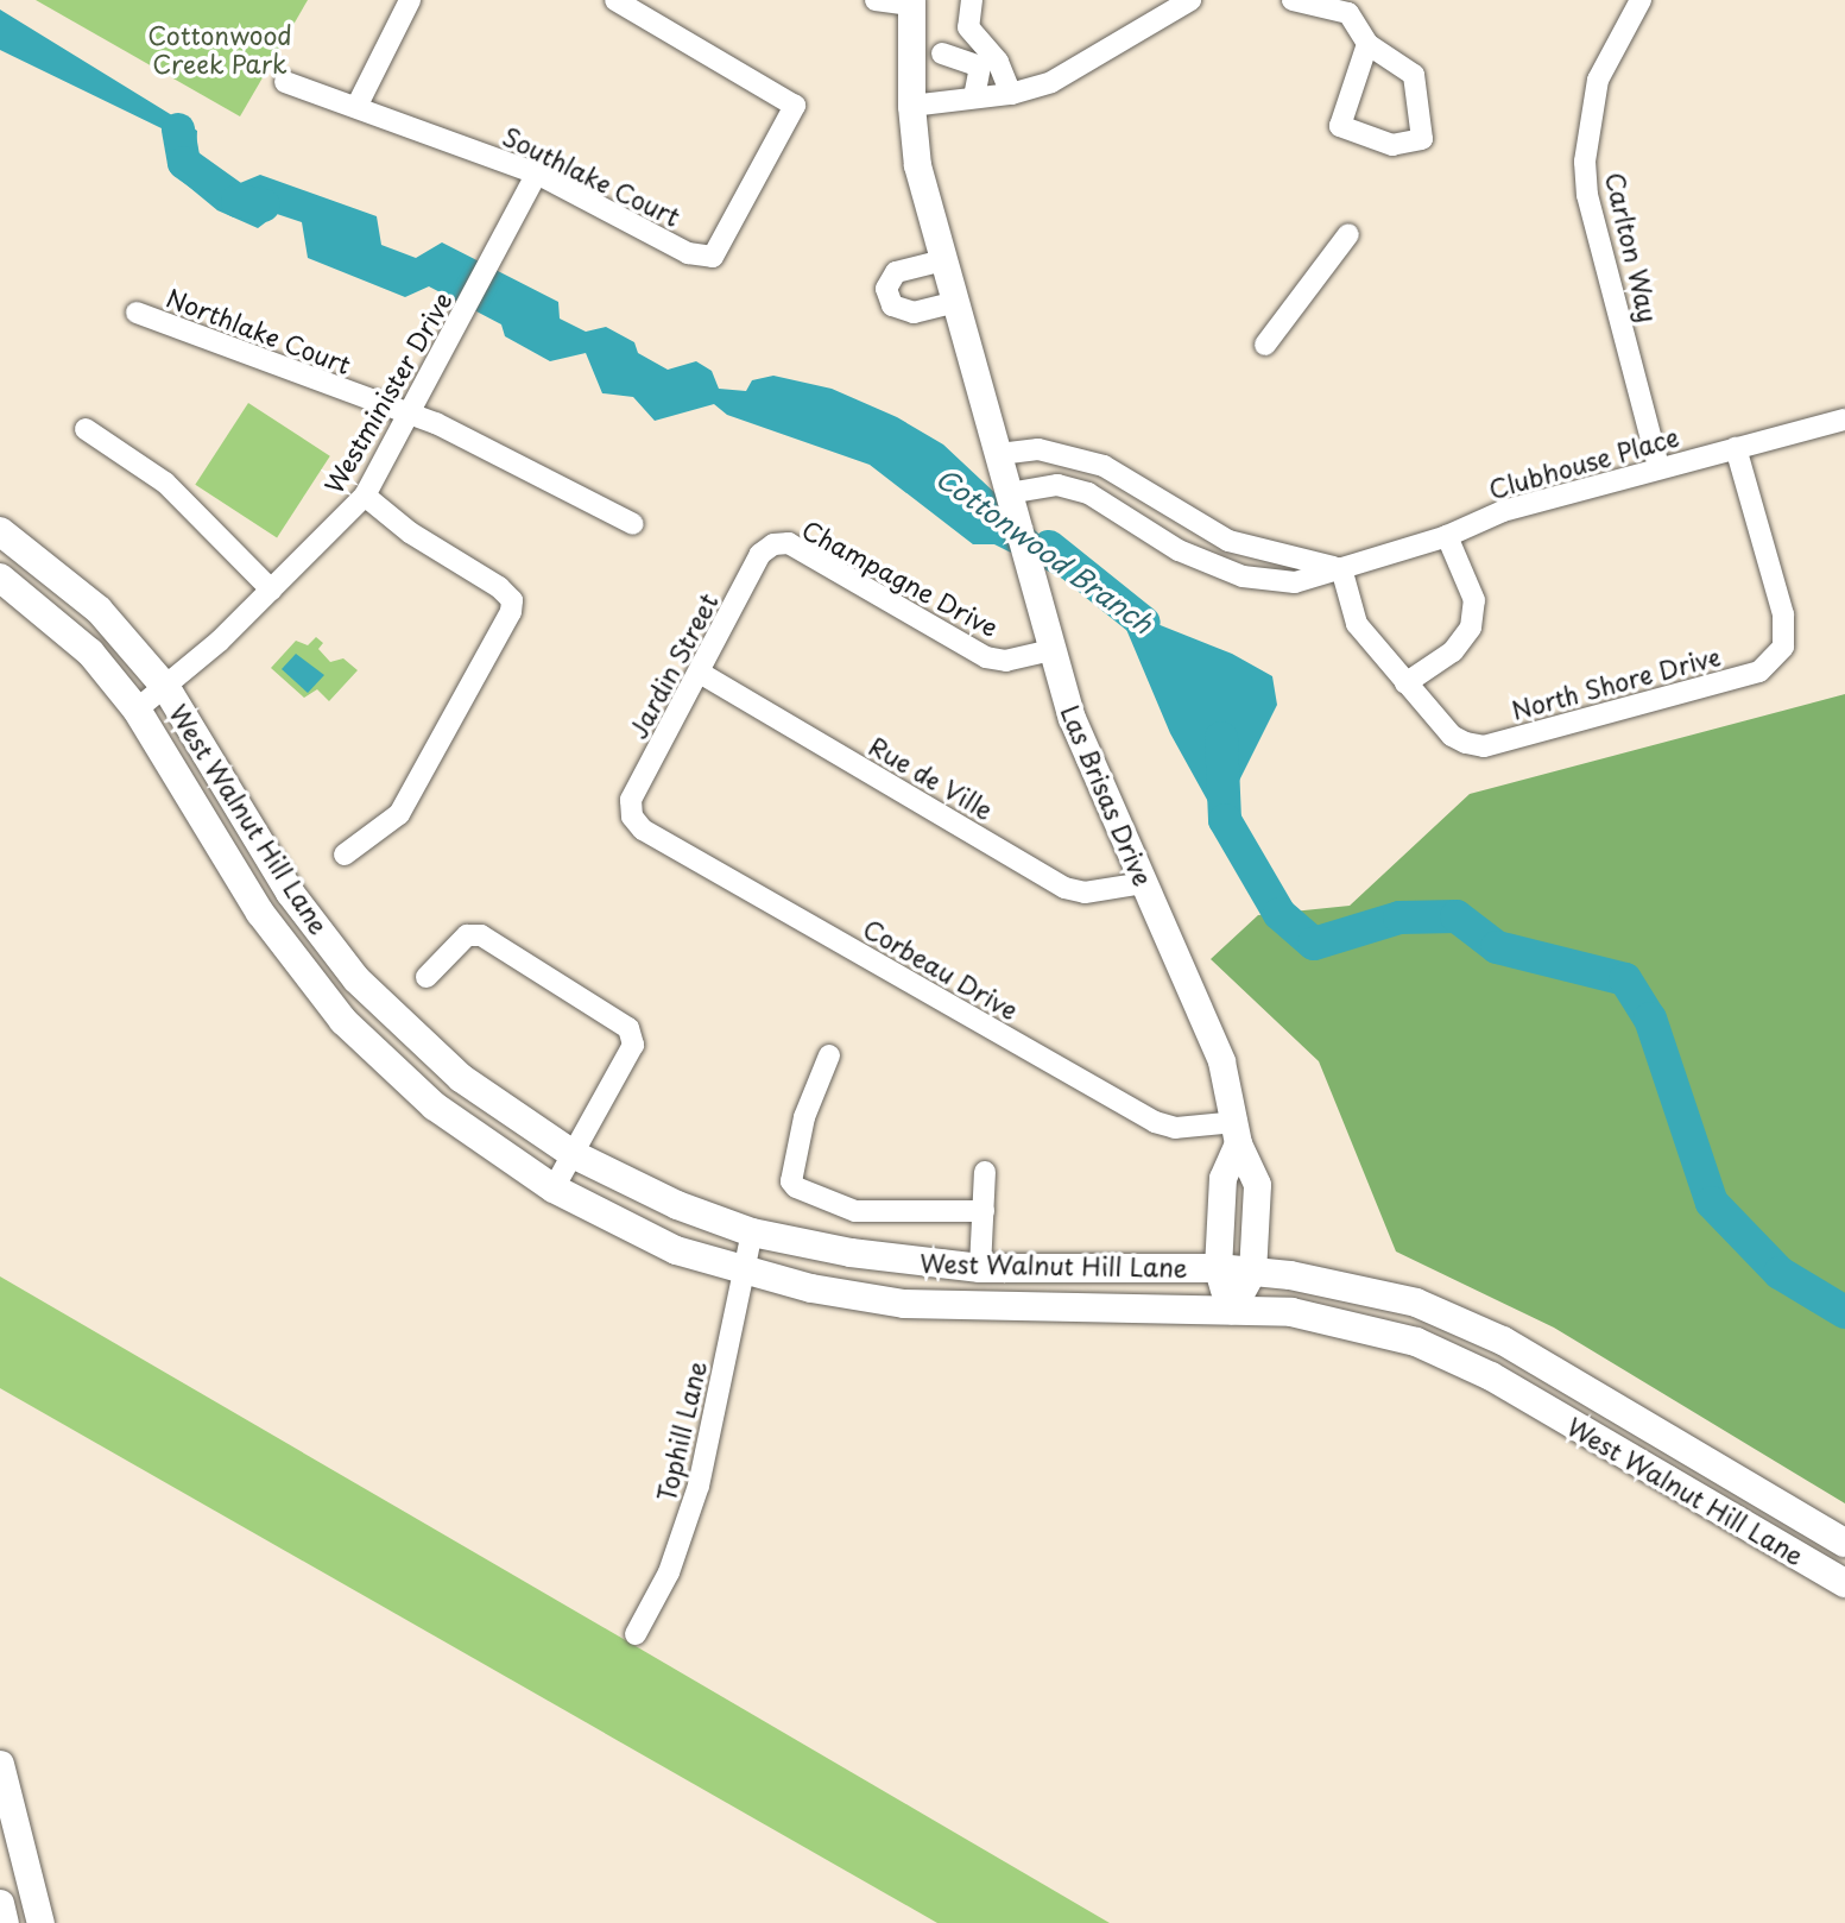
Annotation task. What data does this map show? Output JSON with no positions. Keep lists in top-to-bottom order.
{
  "streets": {
    "main road": ["West Walnut Hill Lane"],
    "street": [
      "Southlake Court",
      "Carlton Way",
      "Northlake Court",
      "Westminister Drive",
      "Clubhouse Place",
      "Champagne Drive",
      "Jardin Street",
      "North Shore Drive",
      "Rue de Ville",
      "Las Brisas Drive",
      "Corbeau Drive",
      "Tophill Lane"
    ]
  },
  "crossings": [
    ["Southlake Court", "Westminister Drive"],
    ["Carlton Way", "Clubhouse Place"],
    ["Northlake Court", "Westminister Drive"],
    ["Westminister Drive", "West Walnut Hill Lane"],
    ["Clubhouse Place", "North Shore Drive"],
    ["Clubhouse Place", "Las Brisas Drive"],
    ["Champagne Drive", "Jardin Street"],
    ["Champagne Drive", "Las Brisas Drive"],
    ["Jardin Street", "Rue de Ville"],
    ["Jardin Street", "Corbeau Drive"],
    ["Rue de Ville", "Las Brisas Drive"],
    ["Las Brisas Drive", "West Walnut Hill Lane"],
    ["Las Brisas Drive", "Corbeau Drive"],
    ["West Walnut Hill Lane", "Tophill Lane"]
  ],
  "water": ["Cottonwood Branch"],
  "parks": ["Cottonwood Creek Park"]
}
